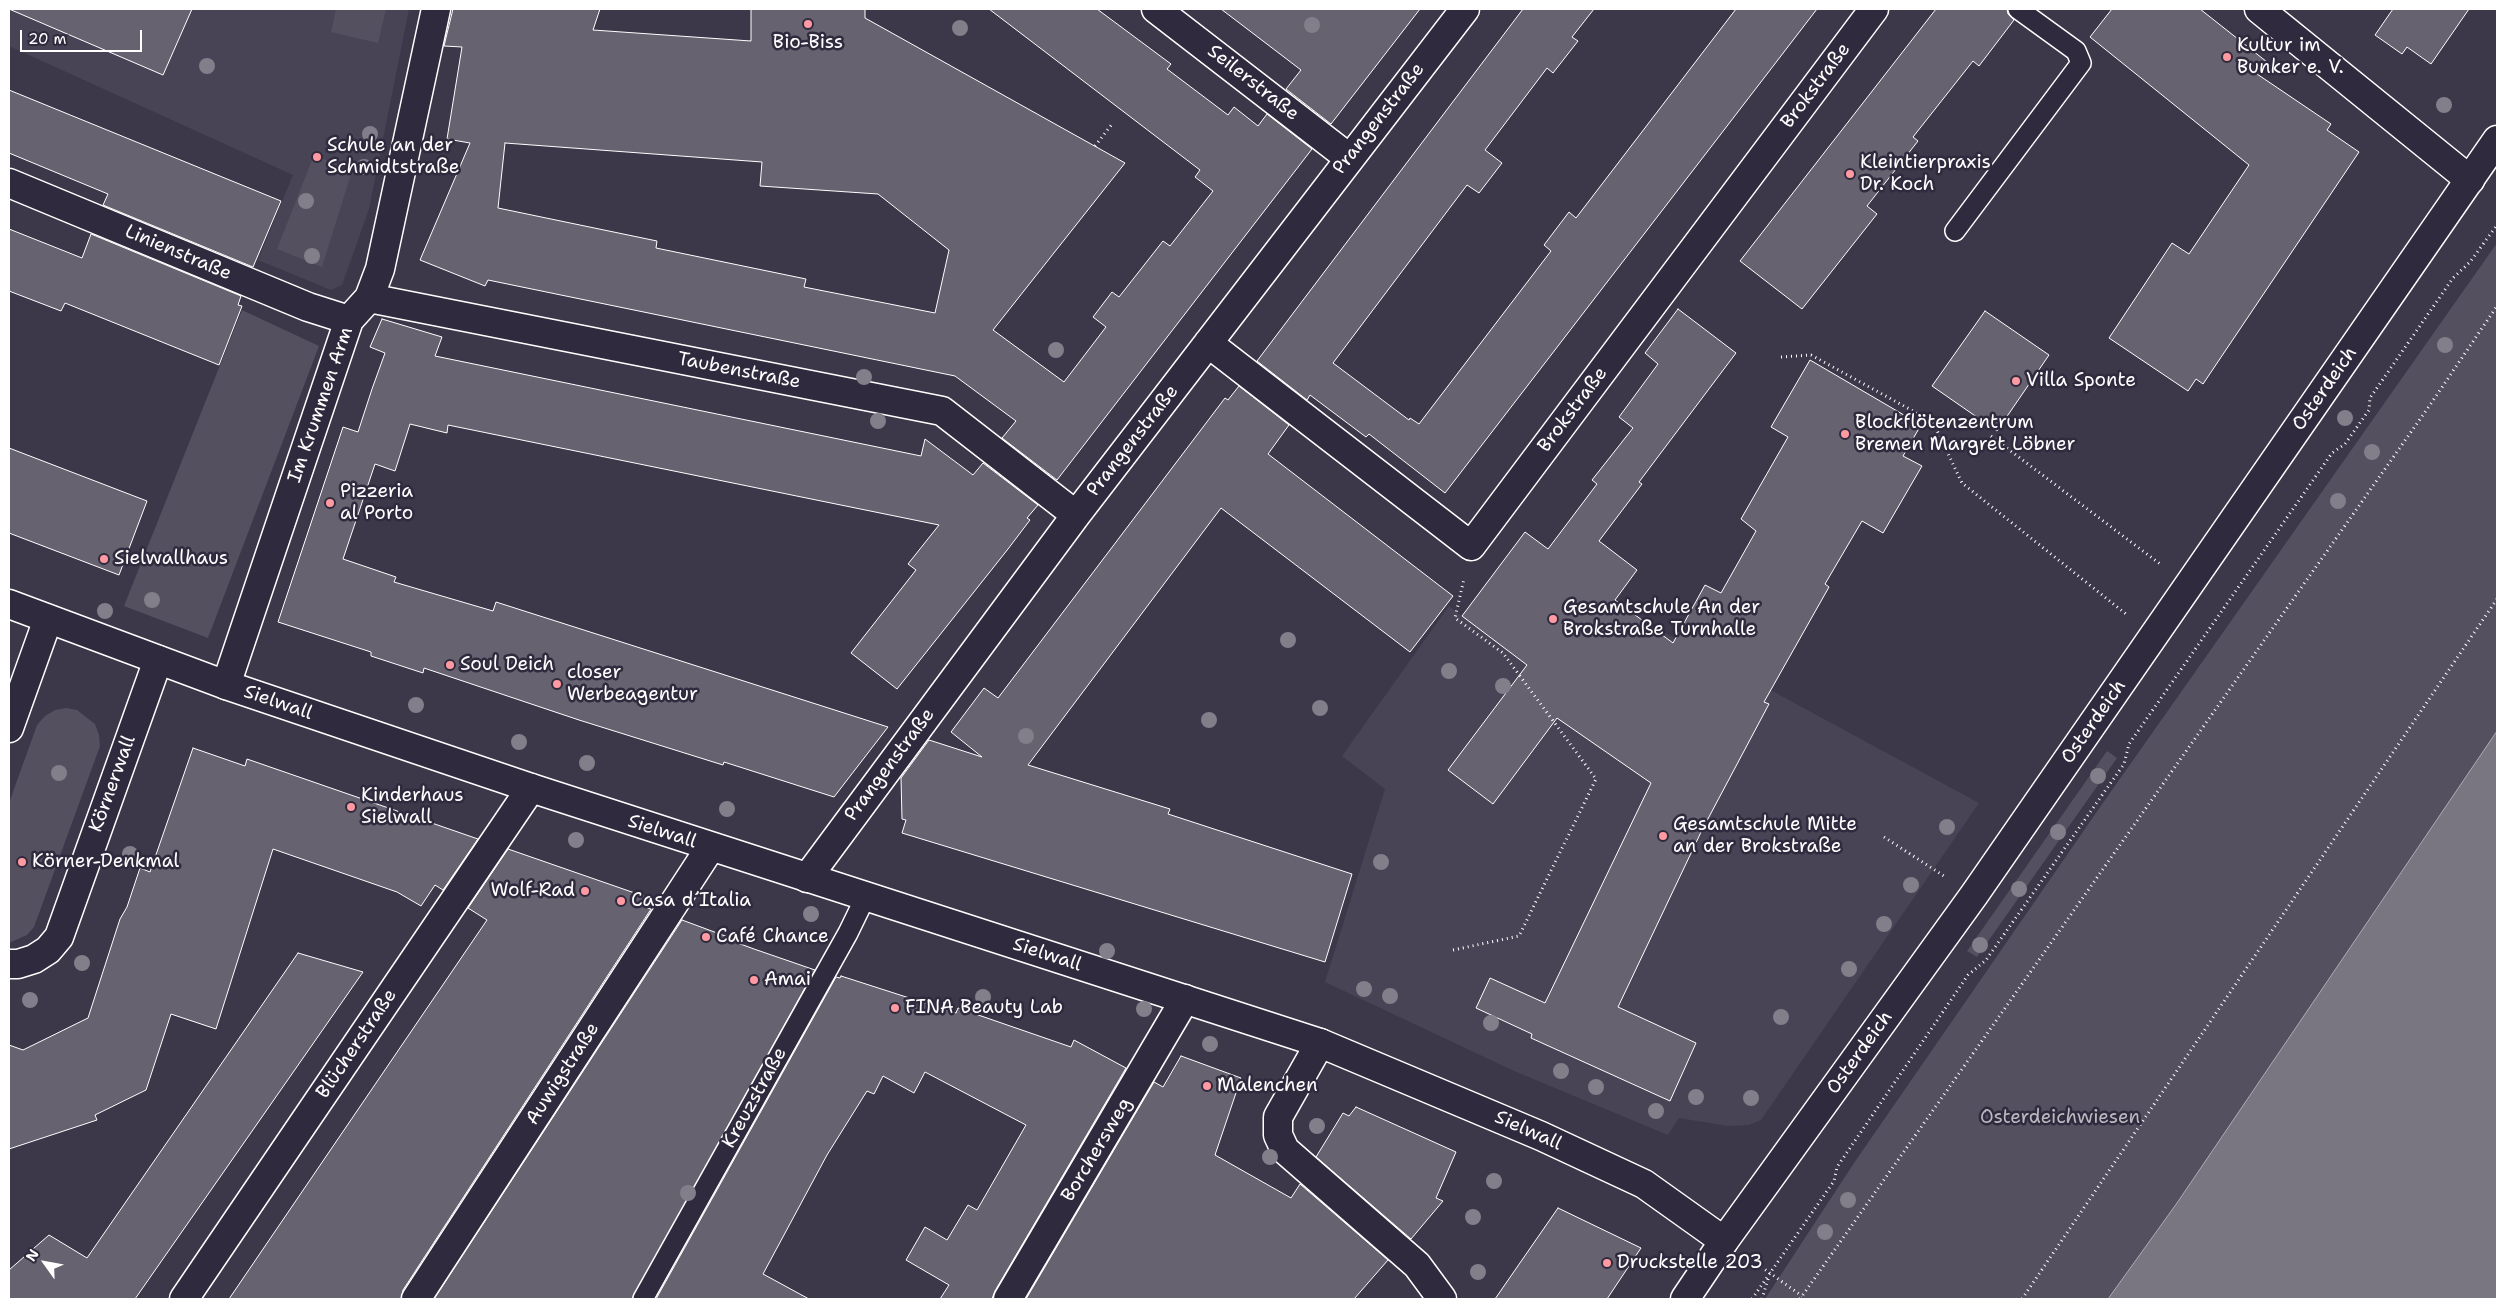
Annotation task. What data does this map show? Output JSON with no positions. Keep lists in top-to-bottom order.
{
  "streets": {
    "street": [
      "Seilerstraße",
      "Brokstraße",
      "Prangenstraße",
      "Linienstraße",
      "Taubenstraße",
      "Osterdeich",
      "Im Krummen Arm",
      "Sielwall",
      "Körnerwall",
      "Blücherstraße",
      "Auwigstraße",
      "Borchersweg"
    ],
    "lane": ["Kreuzstraße"]
  },
  "crossings": [
    ["Seilerstraße", "Prangenstraße"],
    ["Prangenstraße", "Taubenstraße"],
    ["Prangenstraße", "Sielwall"],
    ["Linienstraße", "Im Krummen Arm"],
    ["Taubenstraße", "Im Krummen Arm"],
    ["Osterdeich", "Sielwall"],
    ["Im Krummen Arm", "Sielwall"],
    ["Sielwall", "Körnerwall"],
    ["Sielwall", "Blücherstraße"],
    ["Sielwall", "Auwigstraße"],
    ["Sielwall", "Kreuzstraße"],
    ["Sielwall", "Borchersweg"]
  ],
  "parks": ["Osterdeichwiesen"],
  "places": [
    "Bio-Biss",
    "Kultur im Bunker e. V.",
    "Schule an der Schmidtstraße",
    "Kleintierpraxis Dr. Koch",
    "Villa Sponte",
    "Blockflötenzentrum Bremen Margret Löbner",
    "Pizzeria al Porto",
    "Sielwallhaus",
    "Gesamtschule An der Brokstraße Turnhalle",
    "Soul Deich",
    "closer Werbeagentur",
    "Kinderhaus Sielwall",
    "Gesamtschule Mitte an der Brokstraße",
    "Körner-Denkmal",
    "Wolf-Rad",
    "Casa d´Italia",
    "Café Chance",
    "Amai",
    "FINA Beauty Lab",
    "Malenchen",
    "Druckstelle 203"
  ],
  "scale_bar": "20 m",
  "north": "top left"
}
